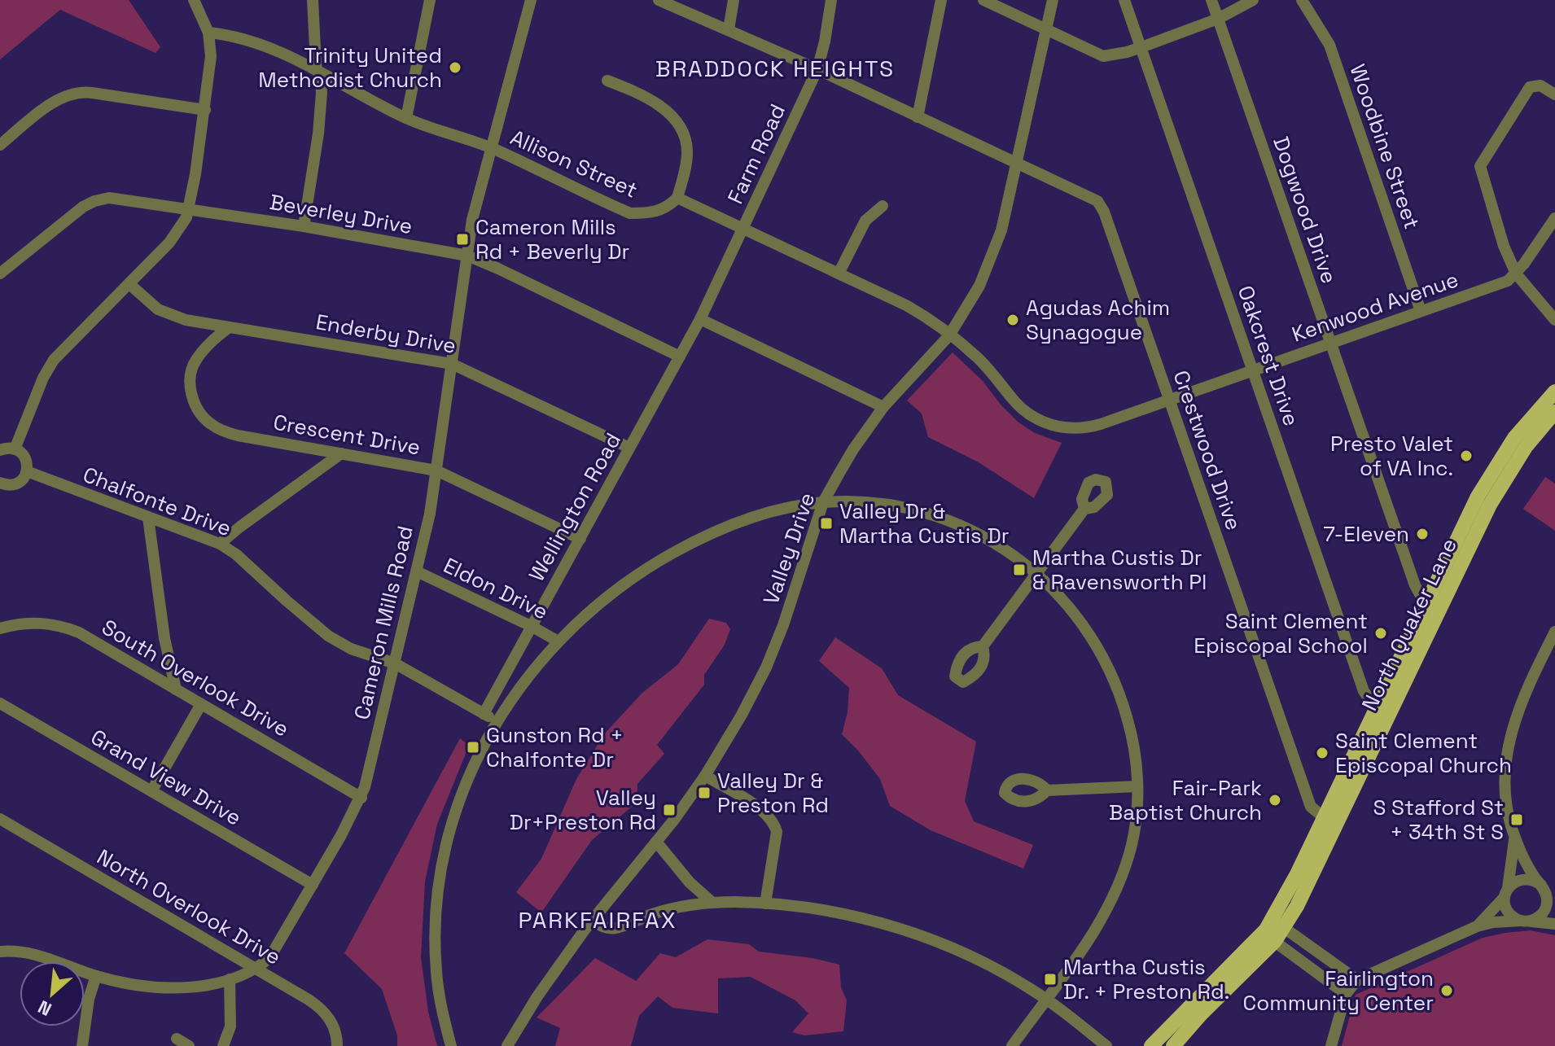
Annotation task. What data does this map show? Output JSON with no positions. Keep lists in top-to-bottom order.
{
  "streets": {
    "main road": ["North Quaker Lane"],
    "street": [
      "Woodbine Street",
      "Farm Road",
      "Allison Street",
      "Dogwood Drive",
      "Beverley Drive",
      "Kenwood Avenue",
      "Enderby Drive",
      "Oakcrest Drive",
      "Crescent Drive",
      "Crestwood Drive",
      "Chalfonte Drive",
      "Wellington Road",
      "Valley Drive",
      "Eldon Drive",
      "Cameron Mills Road",
      "South Overlook Drive",
      "Grand View Drive",
      "North Overlook Drive"
    ]
  },
  "crossings": [
    ["Woodbine Street", "Kenwood Avenue"],
    ["Farm Road", "Crestwood Drive"],
    ["Farm Road", "Wellington Road"],
    ["Allison Street", "Cameron Mills Road"],
    ["Dogwood Drive", "Kenwood Avenue"],
    ["Dogwood Drive", "North Quaker Lane"],
    ["Beverley Drive", "Wellington Road"],
    ["Beverley Drive", "Cameron Mills Road"],
    ["Kenwood Avenue", "Oakcrest Drive"],
    ["Kenwood Avenue", "Crestwood Drive"],
    ["Kenwood Avenue", "Valley Drive"],
    ["Enderby Drive", "Crescent Drive"],
    ["Enderby Drive", "Wellington Road"],
    ["Enderby Drive", "Cameron Mills Road"],
    ["Oakcrest Drive", "North Quaker Lane"],
    ["Crescent Drive", "Wellington Road"],
    ["Crescent Drive", "Cameron Mills Road"],
    ["Crestwood Drive", "Valley Drive"],
    ["Crestwood Drive", "North Quaker Lane"],
    ["Chalfonte Drive", "Wellington Road"],
    ["Chalfonte Drive", "Cameron Mills Road"],
    ["Wellington Road", "Eldon Drive"],
    ["Eldon Drive", "Cameron Mills Road"],
    ["Cameron Mills Road", "South Overlook Drive"],
    ["Cameron Mills Road", "Grand View Drive"],
    ["Cameron Mills Road", "North Overlook Drive"]
  ],
  "districts": ["BRADDOCK HEIGHTS", "PARKFAIRFAX"],
  "places": {
    "other": [
      "Trinity United Methodist Church",
      "Agudas Achim Synagogue",
      "Presto Valet of VA Inc.",
      "7-Eleven",
      "Saint Clement Episcopal School",
      "Saint Clement Episcopal Church",
      "Fair-Park Baptist Church",
      "Fairlington Community Center"
    ],
    "transit": [
      "Cameron Mills Rd + Beverly Dr",
      "Valley Dr & Martha Custis Dr",
      "Martha Custis Dr & Ravensworth Pl",
      "Gunston Rd + Chalfonte Dr",
      "Valley Dr & Preston Rd",
      "Valley Dr+Preston Rd",
      "S Stafford St + 34th St S",
      "Martha Custis Dr. + Preston Rd."
    ]
  },
  "north": "bottom left"
}
